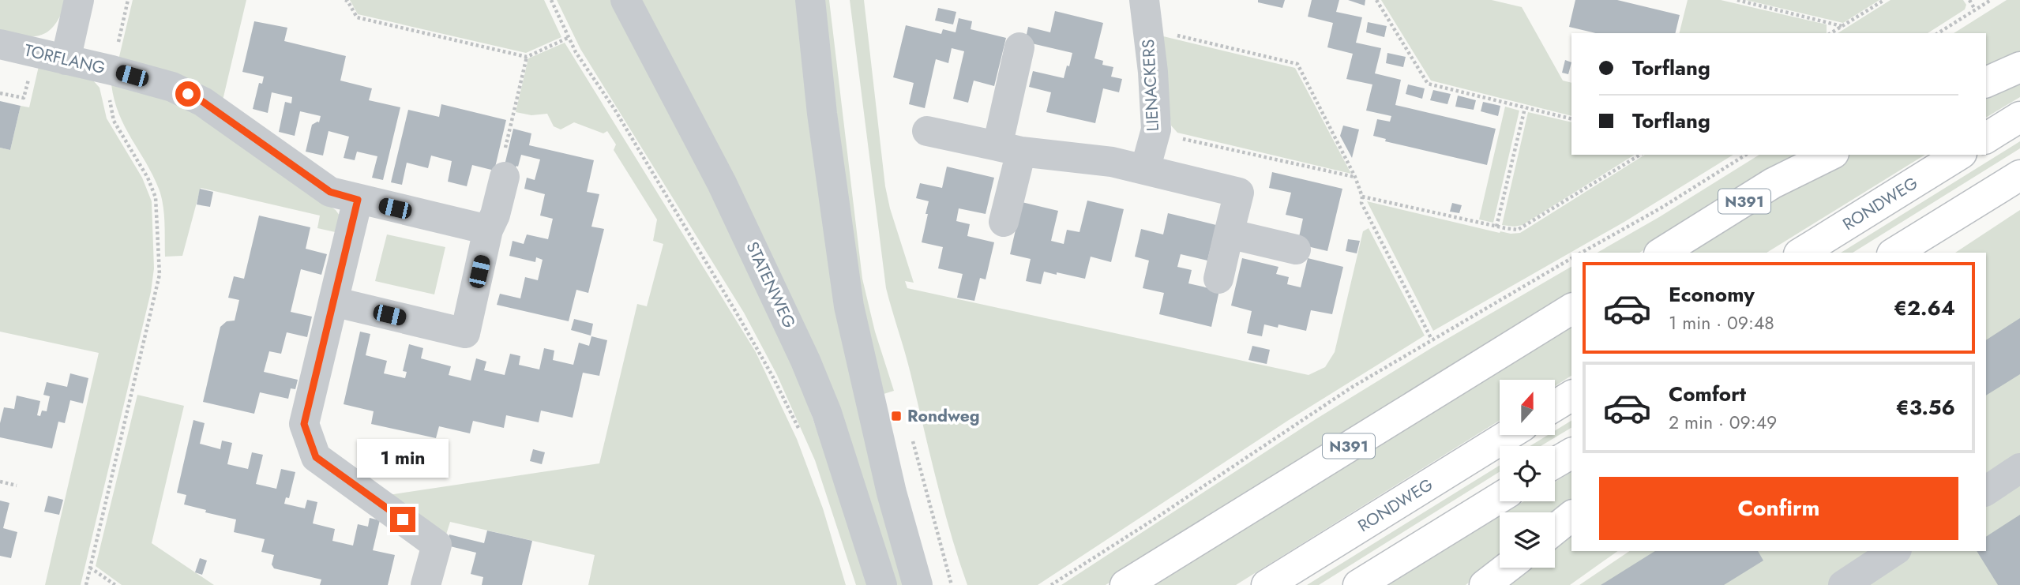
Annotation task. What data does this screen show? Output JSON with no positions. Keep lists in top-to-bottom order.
{
  "streets": {
    "main road": ["N391", "RONDWEG"],
    "street": ["TORFLANG", "LIENACKERS", "STATENWEG"]
  },
  "places": {
    "transit": ["Rondweg"]
  },
  "north": "top",
  "page": {
    "banner": ["Torflang", "Torflang"],
    "list": [
      {
        "name": "Economy",
        "note": "1 min · 09:48",
        "value": "€2.64"
      },
      {
        "name": "Comfort",
        "note": "2 min · 09:49",
        "value": "€3.56"
      }
    ],
    "bubble": "1 min",
    "buttons": "Confirm"
  }
}
